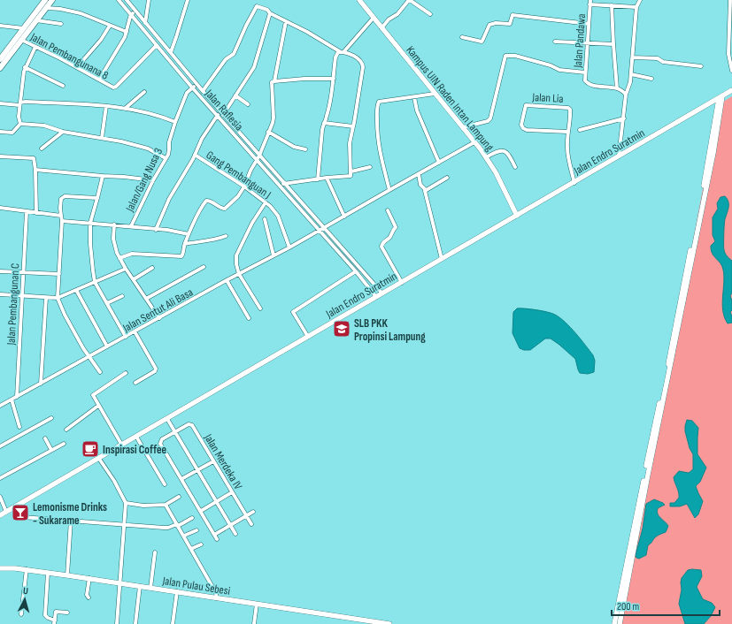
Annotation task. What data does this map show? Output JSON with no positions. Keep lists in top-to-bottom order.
{
  "streets": {
    "street": [
      "Jalan Pandawa",
      "Jalan Pembangunana 8",
      "Jalan Lia",
      "Kampus UIN Raden Intan Lampung",
      "Jalan Raflesia",
      "Jalan Endro Suratmin",
      "Gang Pembanguan J",
      "Jalan/Gang Nusa 3",
      "Jalan Pembangunan C",
      "Jalan Sentut Ali Basa",
      "Jalan Merdeka IV",
      "Jalan Pulau Sebesi"
    ]
  },
  "crossings": [
    ["Jalan Pembangunana 8", "Jalan Raflesia"],
    ["Jalan Lia", "Jalan Endro Suratmin"],
    ["Kampus UIN Raden Intan Lampung", "Jalan Endro Suratmin"],
    ["Kampus UIN Raden Intan Lampung", "Jalan Sentut Ali Basa"],
    ["Jalan Raflesia", "Jalan/Gang Nusa 3"],
    ["Jalan Raflesia", "Jalan Sentut Ali Basa"],
    ["Gang Pembanguan J", "Jalan Sentut Ali Basa"],
    ["Jalan Pembangunan C", "Jalan Sentut Ali Basa"]
  ],
  "places": {
    "school or university": ["SLB PKK Propinsi Lampung"],
    "cafe": ["Inspirasi Coffee"],
    "bar": ["Lemonisme Drinks - Sukarame"]
  },
  "scale_bar": "200 m",
  "north": "top"
}
